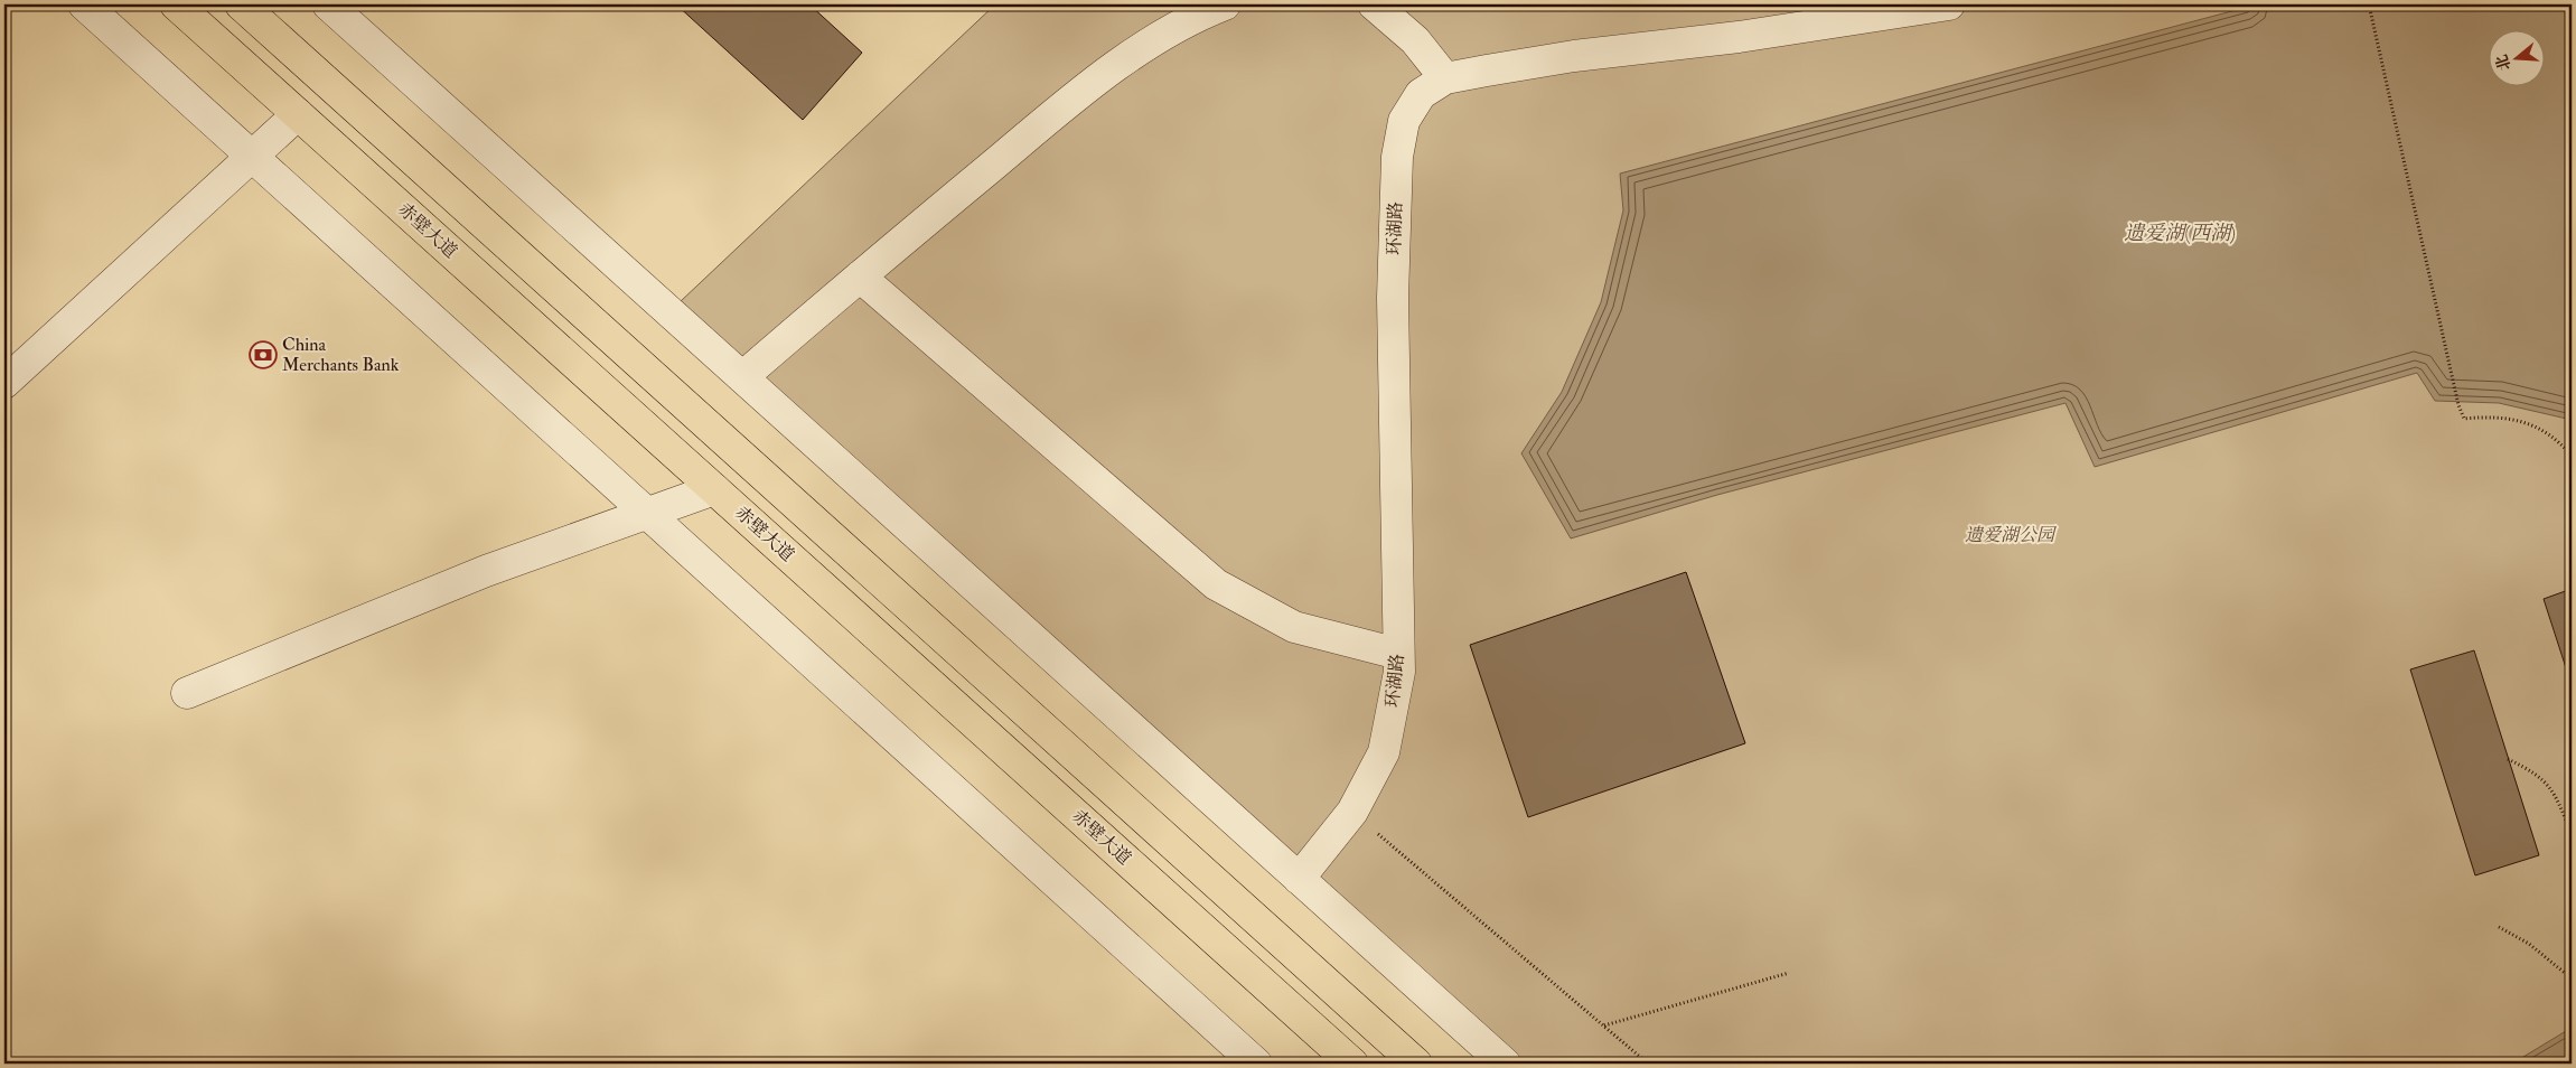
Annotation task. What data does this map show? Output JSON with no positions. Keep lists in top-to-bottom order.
{
  "streets": {
    "main road": ["赤壁大道"],
    "street": ["环湖路"]
  },
  "water": ["遗爱湖(西湖)"],
  "parks": ["遗爱湖公园"],
  "places": {
    "bank": ["China Merchants Bank"]
  },
  "north": "left"
}
